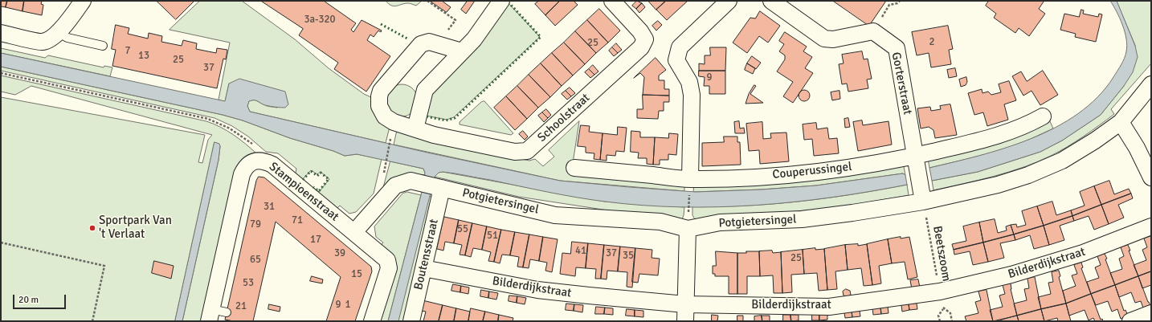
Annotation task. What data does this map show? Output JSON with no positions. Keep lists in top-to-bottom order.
{
  "streets": {
    "street": [
      "Gorterstraat",
      "Schoolstraat",
      "Couperussingel",
      "Stampioenstraat",
      "Potgietersingel",
      "Boutensstraat",
      "Bilderdijkstraat"
    ],
    "path": ["Beetszoom"]
  },
  "crossings": [
    ["Gorterstraat", "Couperussingel"],
    ["Gorterstraat", "Potgietersingel"],
    ["Gorterstraat", "Beetszoom"],
    ["Stampioenstraat", "Potgietersingel"],
    ["Potgietersingel", "Beetszoom"],
    ["Potgietersingel", "Boutensstraat"],
    ["Beetszoom", "Bilderdijkstraat"],
    ["Boutensstraat", "Bilderdijkstraat"]
  ],
  "places": ["Sportpark Van 't Verlaat"],
  "house_numbers": [
    "3a-320",
    "2",
    "25",
    "7",
    "13",
    "25",
    "37",
    "9",
    "31",
    "71",
    "79",
    "55",
    "51",
    "17",
    "41",
    "39",
    "37",
    "35",
    "25",
    "65",
    "15",
    "53",
    "9",
    "1",
    "21"
  ],
  "scale_bar": "20 m"
}
